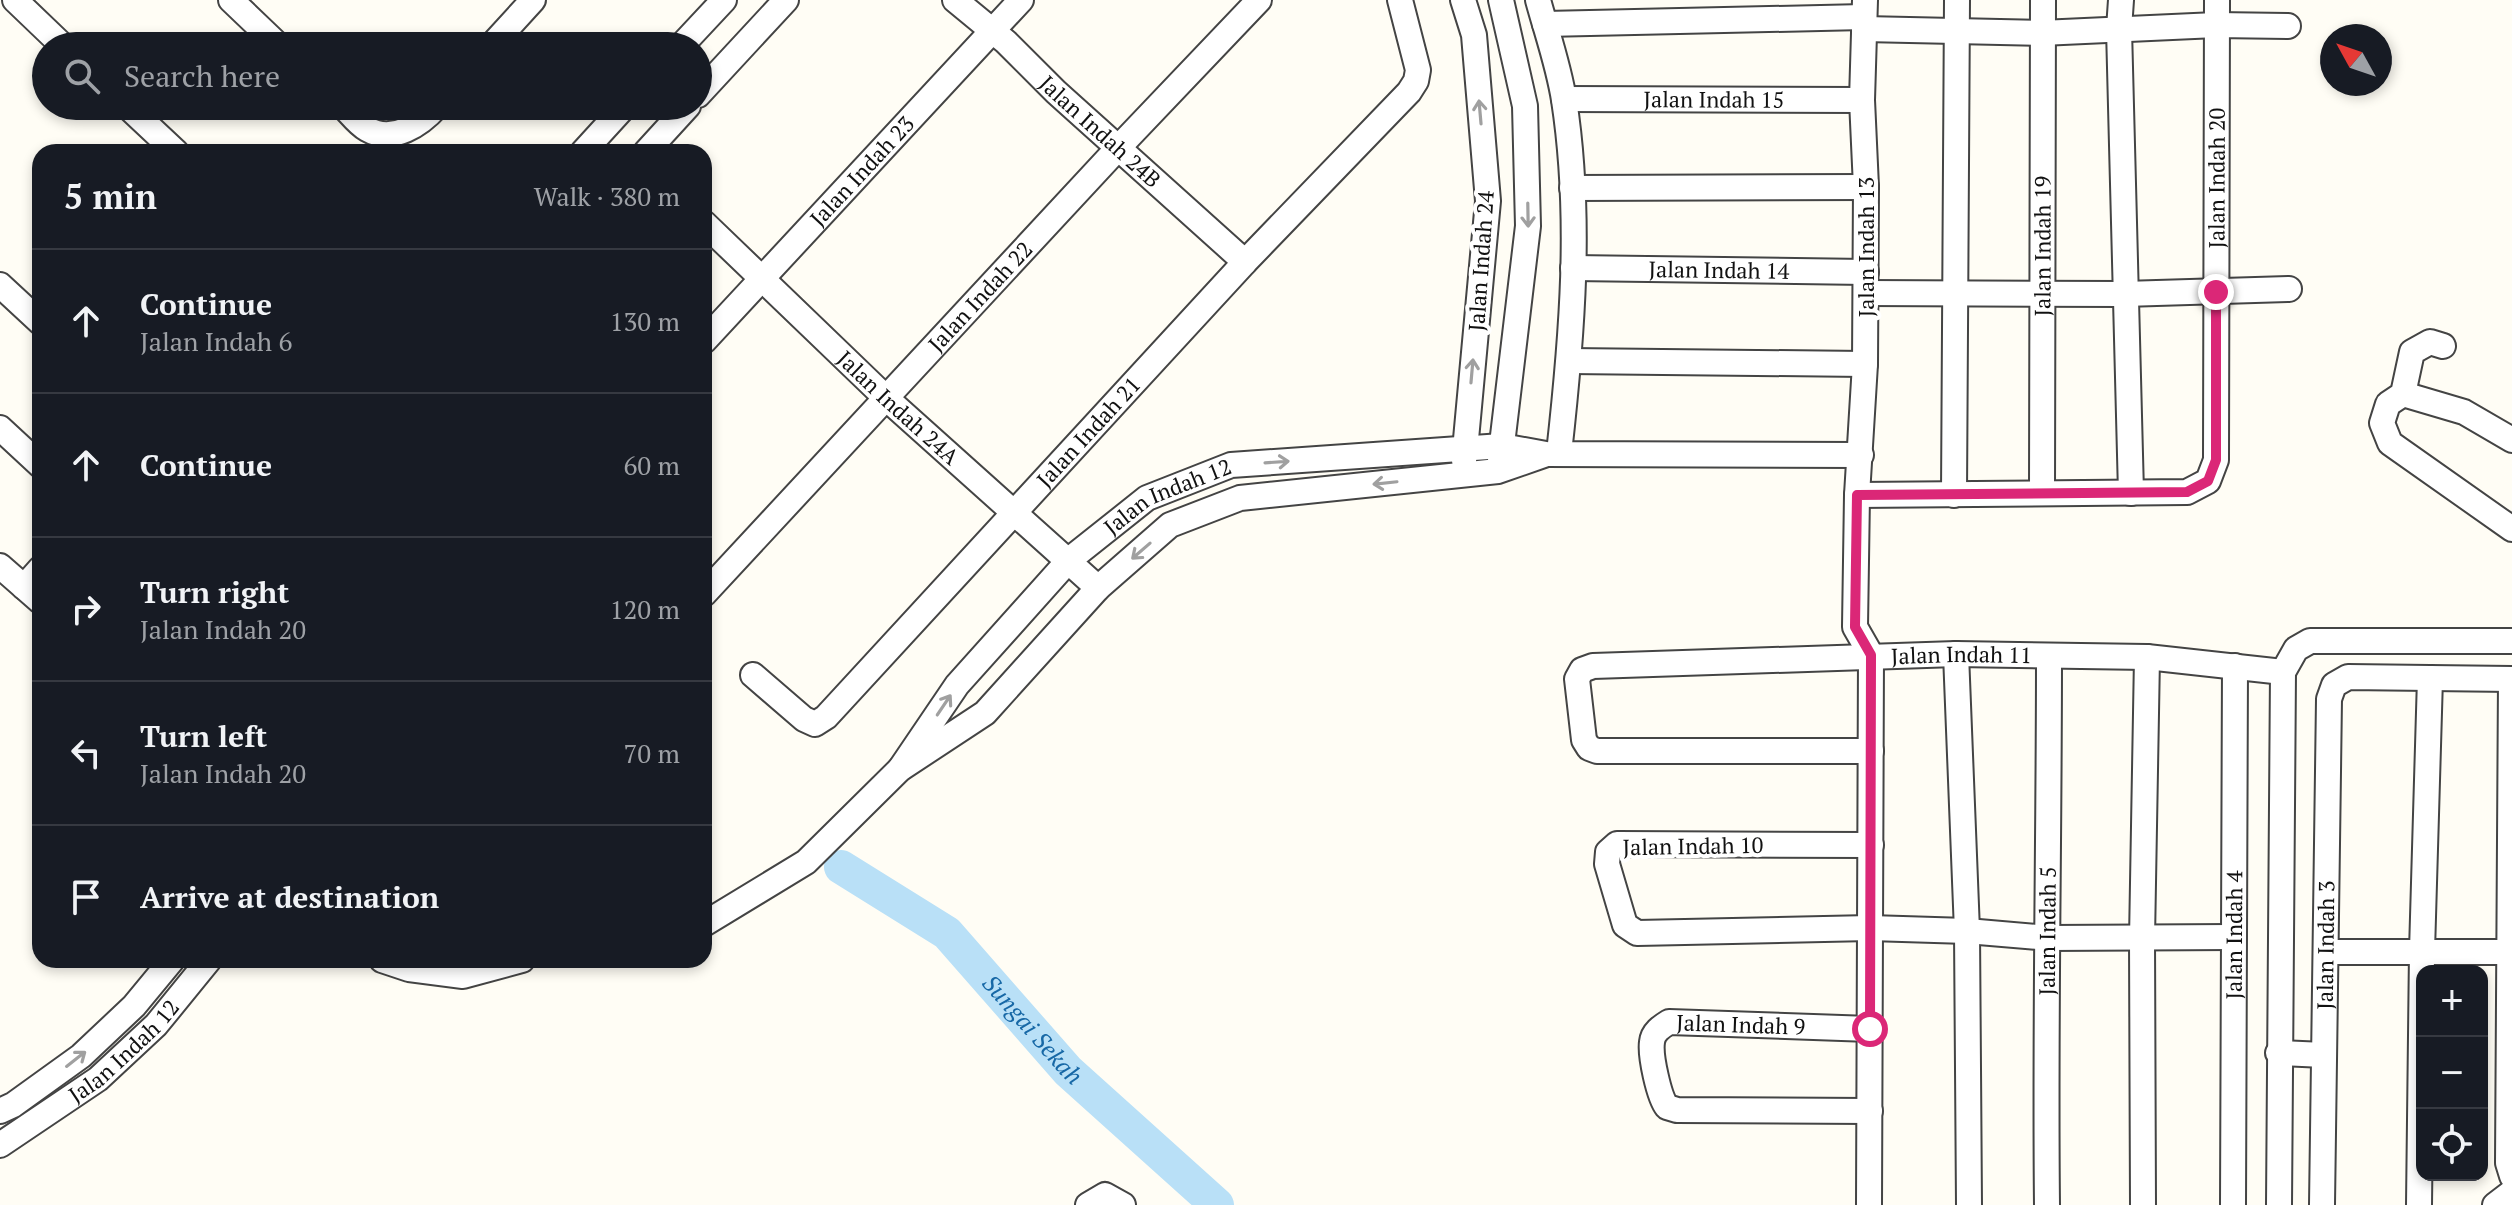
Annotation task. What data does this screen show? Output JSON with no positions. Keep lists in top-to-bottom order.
{
  "streets": {
    "street": [
      "Jalan Indah 15",
      "Jalan Indah 24B",
      "Jalan Indah 23",
      "Jalan Indah 20",
      "Jalan Indah 19",
      "Jalan Indah 13",
      "Jalan Indah 24",
      "Jalan Indah 14",
      "Jalan Indah 22",
      "Jalan Indah 24A",
      "Jalan Indah 21",
      "Jalan Indah 12",
      "Jalan Indah 11",
      "Jalan Indah 10",
      "Jalan Indah 5",
      "Jalan Indah 4",
      "Jalan Indah 3",
      "Jalan Indah 9"
    ]
  },
  "crossings": [
    ["Jalan Indah 15", "Jalan Indah 13"],
    ["Jalan Indah 24B", "Jalan Indah 23"],
    ["Jalan Indah 24B", "Jalan Indah 22"],
    ["Jalan Indah 24B", "Jalan Indah 21"],
    ["Jalan Indah 23", "Jalan Indah 24A"],
    ["Jalan Indah 20", "Jalan Indah 19"],
    ["Jalan Indah 20", "Jalan Indah 13"],
    ["Jalan Indah 20", "Jalan Indah 14"],
    ["Jalan Indah 19", "Jalan Indah 14"],
    ["Jalan Indah 13", "Jalan Indah 14"],
    ["Jalan Indah 13", "Jalan Indah 12"],
    ["Jalan Indah 13", "Jalan Indah 11"],
    ["Jalan Indah 24", "Jalan Indah 12"],
    ["Jalan Indah 22", "Jalan Indah 24A"],
    ["Jalan Indah 24A", "Jalan Indah 21"],
    ["Jalan Indah 24A", "Jalan Indah 12"],
    ["Jalan Indah 11", "Jalan Indah 5"],
    ["Jalan Indah 11", "Jalan Indah 4"]
  ],
  "water": ["Sungai Sekah"],
  "north": "top left",
  "page": {
    "search": "Search here",
    "heading": ["5 min", "Walk · 380 m"],
    "list": [
      ["Continue", "Jalan Indah 6", "130 m"],
      ["Continue", "60 m"],
      ["Turn right", "Jalan Indah 20", "120 m"],
      ["Turn left", "Jalan Indah 20", "70 m"],
      "Arrive at destination"
    ],
    "map_buttons": ["+", "−"]
  }
}
